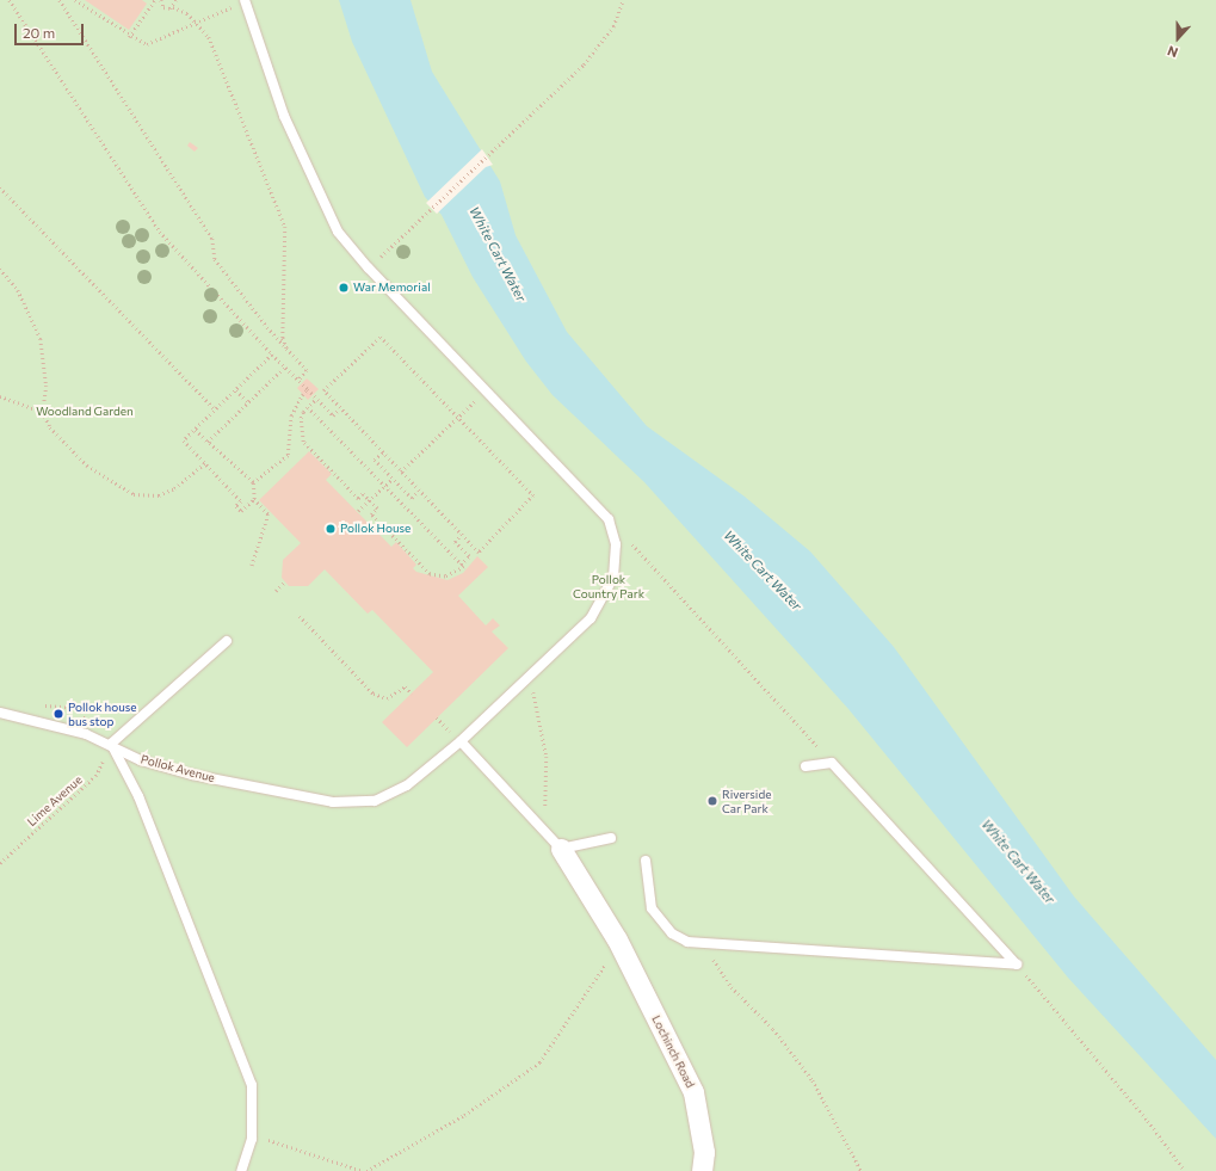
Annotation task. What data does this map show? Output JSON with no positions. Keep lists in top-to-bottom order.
{
  "streets": {
    "street": ["Lochinch Road"],
    "lane": ["Pollok Avenue"],
    "path": ["Lime Avenue"]
  },
  "crossings": [
    ["Pollok Avenue", "Lime Avenue"]
  ],
  "water": ["White Cart Water"],
  "parks": ["Woodland Garden", "Pollok Country Park"],
  "places": [
    "War Memorial",
    "Pollok House",
    "Pollok house bus stop",
    "Riverside Car Park"
  ],
  "scale_bar": "20 m",
  "north": "bottom"
}
